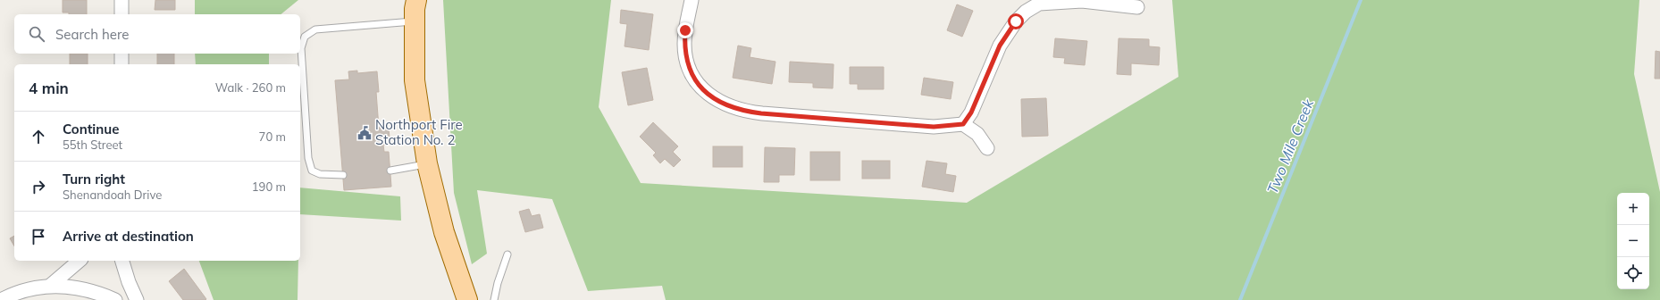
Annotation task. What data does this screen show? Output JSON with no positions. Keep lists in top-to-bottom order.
{
  "water": ["Two Mile Creek"],
  "places": {
    "public building": ["Northport Fire Station No. 2"]
  },
  "page": {
    "search": "Search here",
    "heading": ["4 min", "Walk · 260 m"],
    "list": [
      ["Continue", "55th Street", "70 m"],
      ["Turn right", "Shenandoah Drive", "190 m"],
      "Arrive at destination"
    ],
    "map_buttons": ["+", "−"]
  }
}
